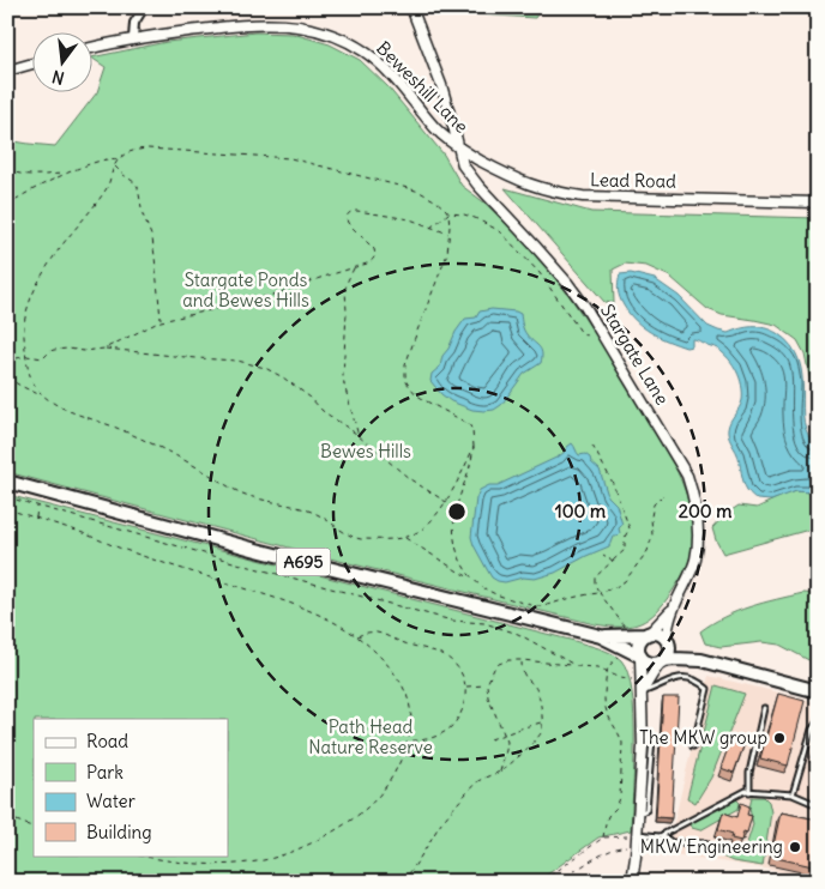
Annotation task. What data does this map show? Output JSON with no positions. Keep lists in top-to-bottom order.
{
  "streets": {
    "main road": ["A695"],
    "street": ["Beweshill Lane", "Lead Road", "Stargate Lane"]
  },
  "crossings": [
    ["Beweshill Lane", "Lead Road"],
    ["Beweshill Lane", "Stargate Lane"],
    ["Lead Road", "Stargate Lane"],
    ["Stargate Lane", "A695"]
  ],
  "parks": ["Stargate Ponds and Bewes Hills", "Bewes Hills", "Path Head Nature Reserve"],
  "places": ["The MKW group", "MKW Engineering"],
  "legend": [
    "Road",
    "Park",
    "Water",
    "Building"
  ],
  "north": "bottom",
  "rings": ["100 m", "200 m"]
}
